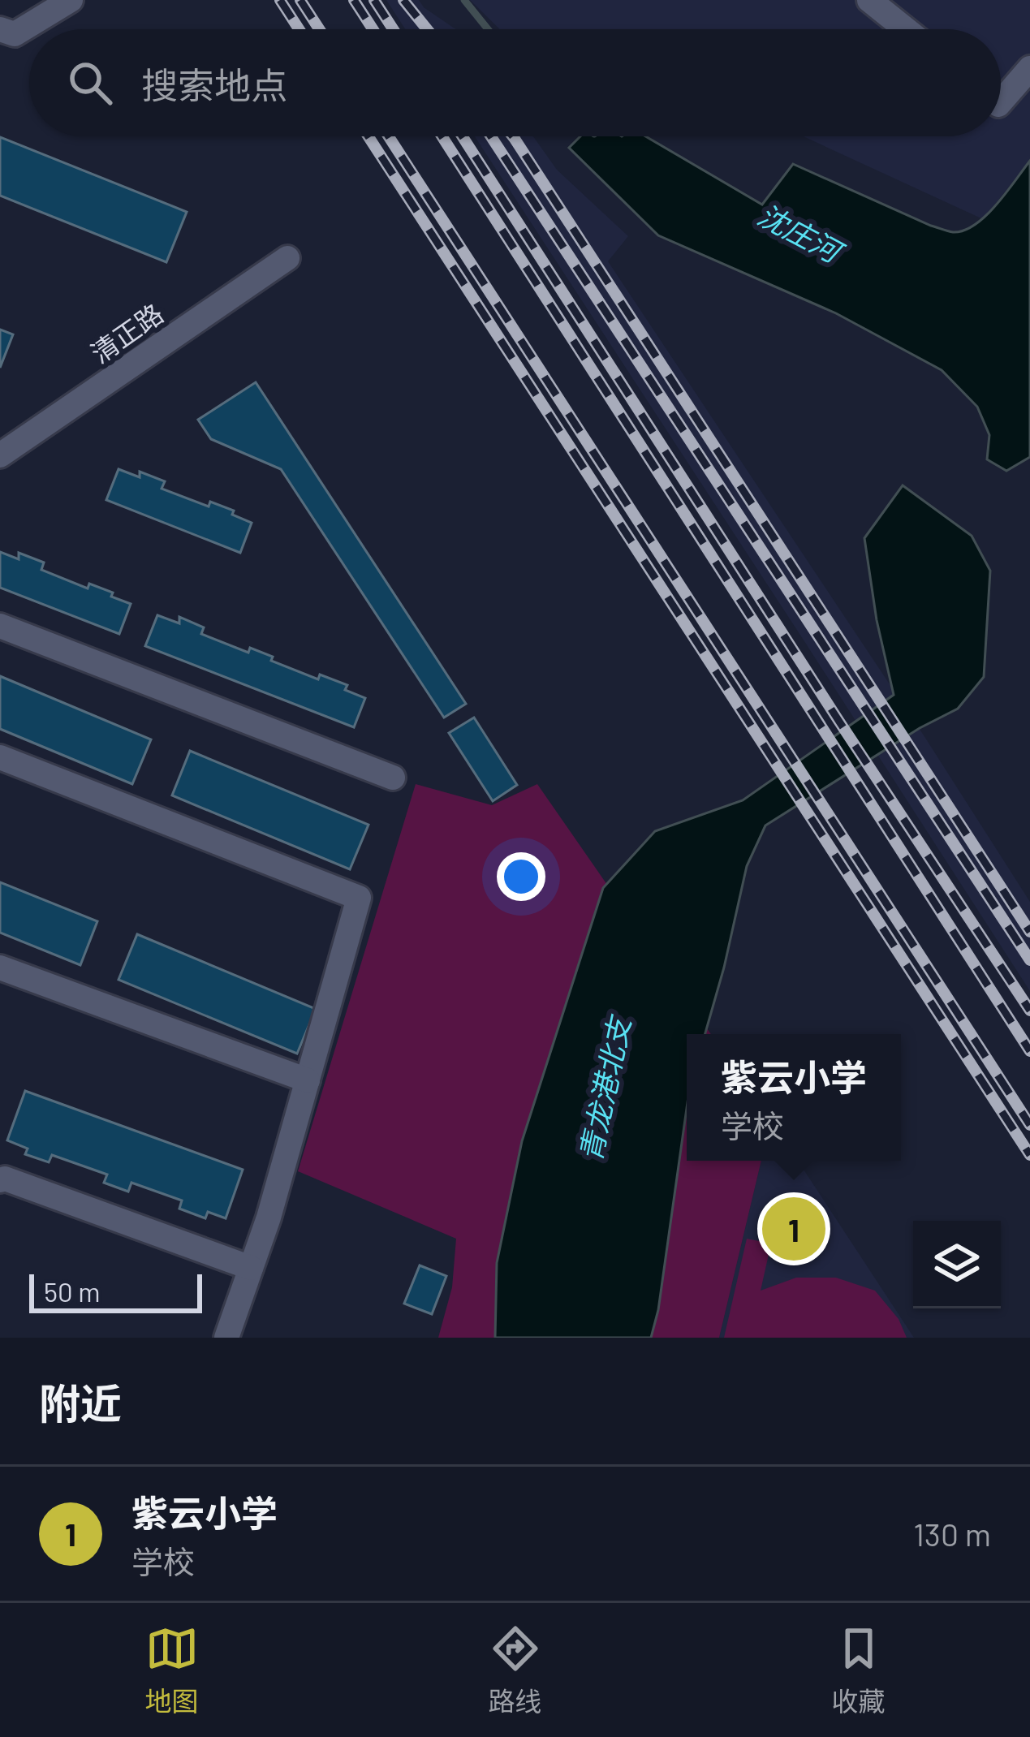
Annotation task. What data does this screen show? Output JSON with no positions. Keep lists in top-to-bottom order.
{
  "streets": {
    "street": ["清正路"]
  },
  "water": ["沈庄河", "青龙港北支"],
  "scale_bar": "50 m",
  "page": {
    "search": "搜索地点",
    "popup": ["紫云小学", "学校"],
    "pins": "1",
    "scale": "50 m",
    "heading": "附近",
    "list": [
      {
        "mark": "1",
        "name": "紫云小学",
        "note": "学校",
        "value": "130 m"
      }
    ],
    "nav": ["地图", "路线", "收藏"]
  }
}
